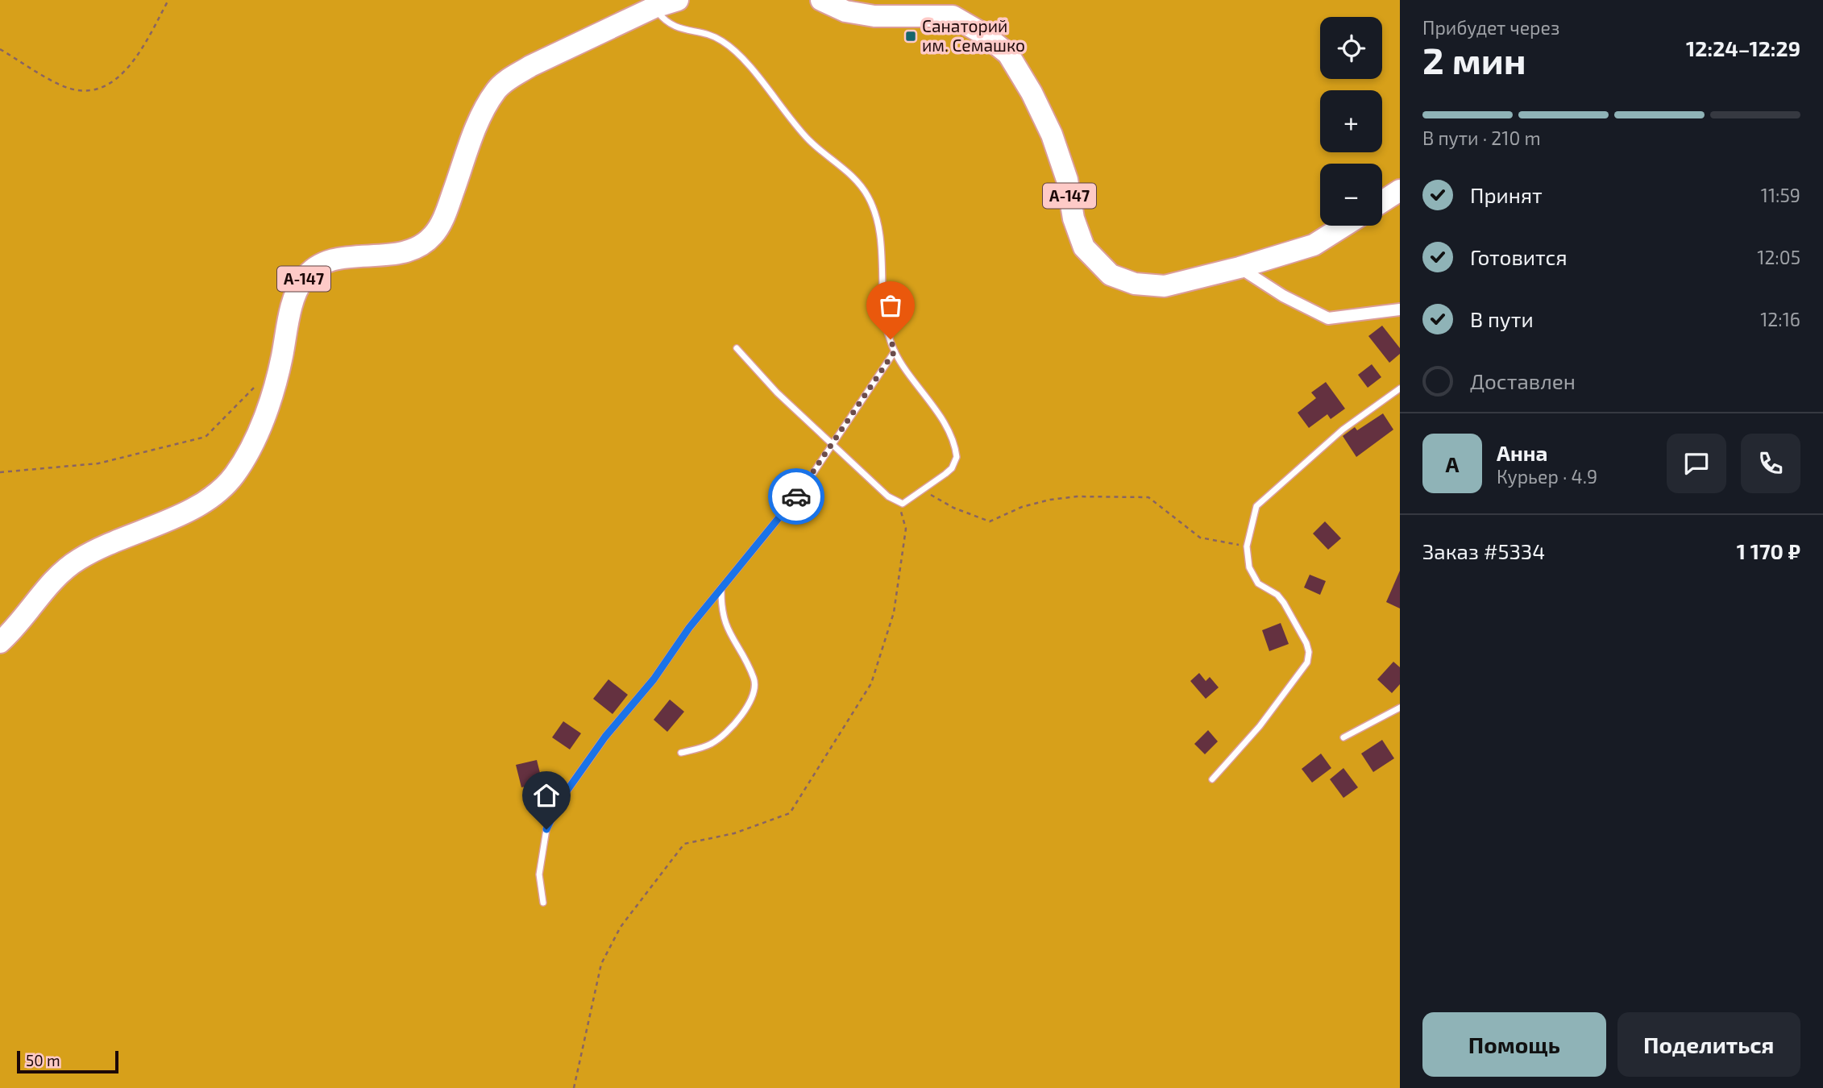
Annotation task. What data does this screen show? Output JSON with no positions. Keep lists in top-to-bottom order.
{
  "streets": {
    "highway": ["А-147"]
  },
  "places": {
    "transit": ["Санаторий им. Семашко"]
  },
  "scale_bar": "50 m",
  "page": {
    "heading": ["2 мин", "Прибудет через", "12:24–12:29"],
    "panel": [
      "Анна",
      "Курьер · 4.9",
      "Заказ #5334",
      "1 170 ₽"
    ],
    "map_buttons": ["+", "−"],
    "bar": "В пути · 210 m",
    "list": [
      ["Принят", "11:59"],
      ["Готовится", "12:05"],
      ["В пути", "12:16"],
      "Доставлен"
    ],
    "round": "А",
    "buttons": ["Помощь", "Поделиться"],
    "scale": "50 m"
  }
}
